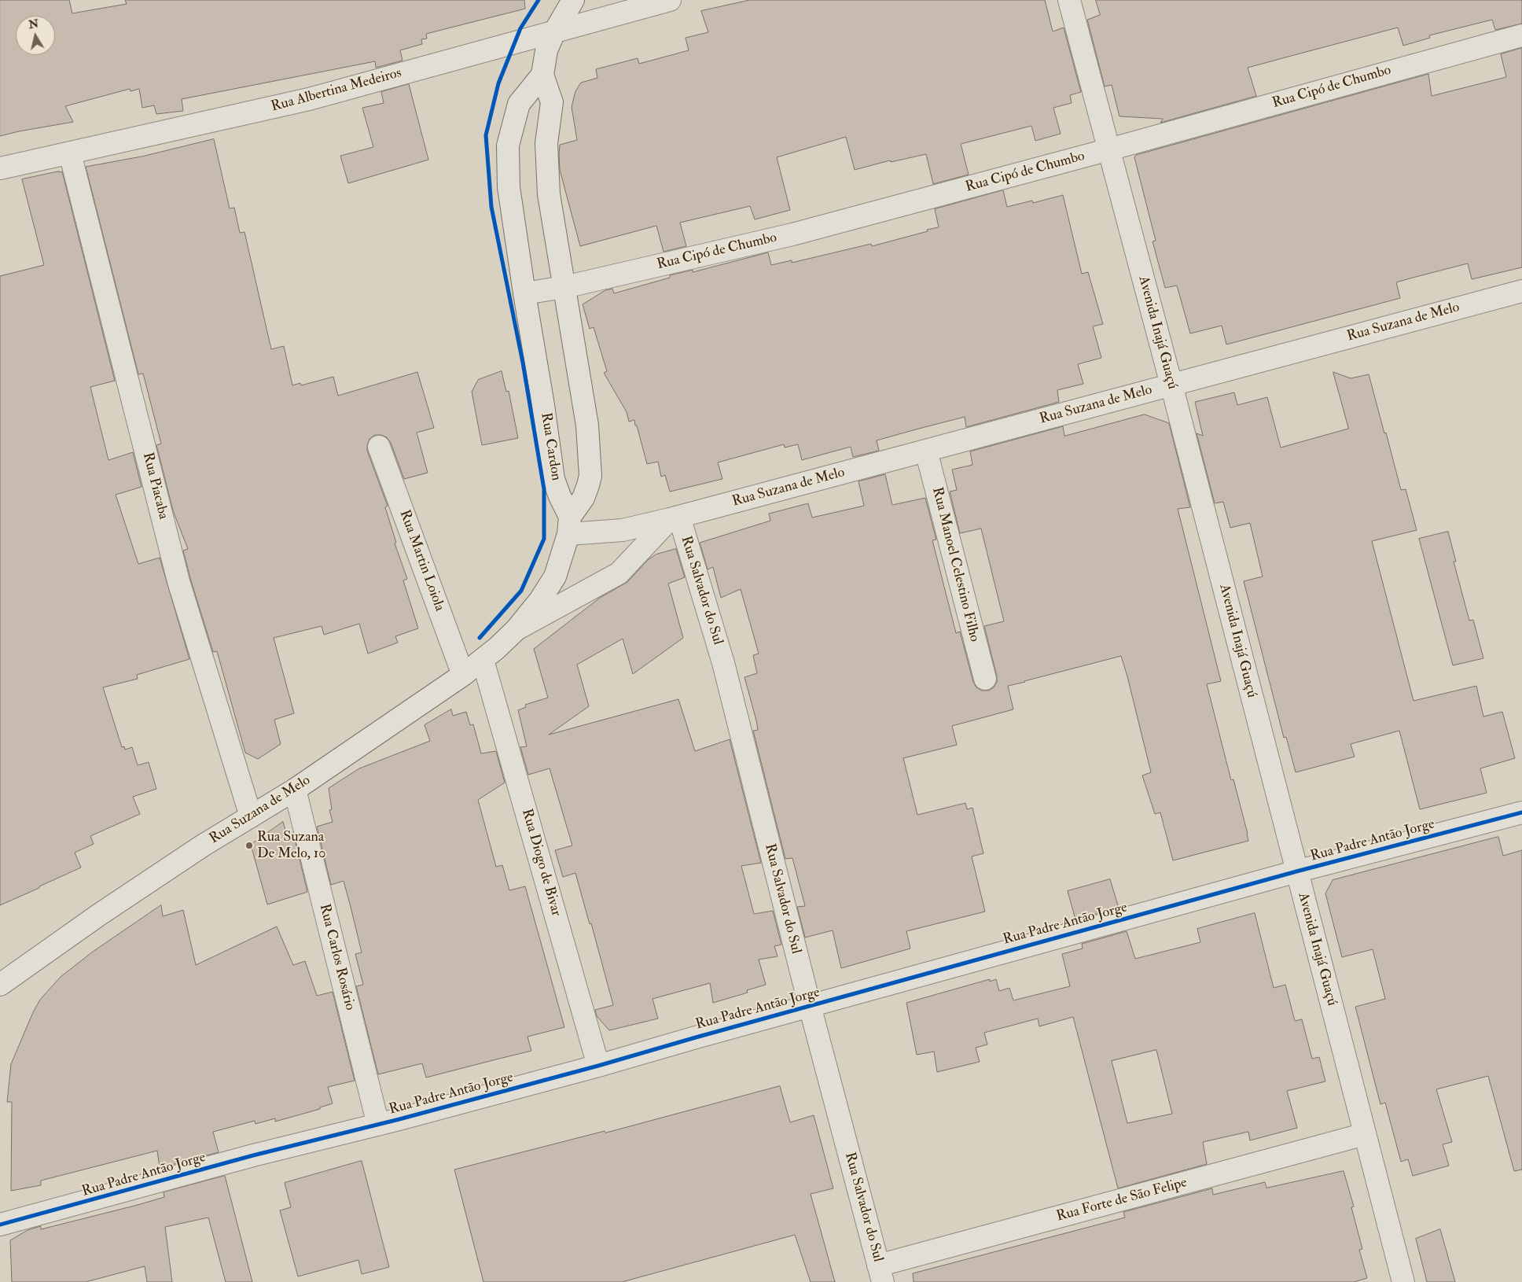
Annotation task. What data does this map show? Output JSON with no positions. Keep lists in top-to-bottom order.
{
  "streets": {
    "street": [
      "Rua Cipó de Chumbo",
      "Rua Albertina Medeiros",
      "Rua Suzana de Melo",
      "Avenida Inajá Guaçú",
      "Rua Cardon",
      "Rua Piacaba",
      "Rua Martin Loiola",
      "Rua Manoel Celestino Filho",
      "Rua Salvador do Sul",
      "Rua Padre Antão Jorge",
      "Rua Diogo de Bivar",
      "Rua Carlos Rosário",
      "Rua Forte de São Felipe"
    ]
  },
  "crossings": [
    ["Rua Cipó de Chumbo", "Avenida Inajá Guaçú"],
    ["Rua Cipó de Chumbo", "Rua Cardon"],
    ["Rua Albertina Medeiros", "Rua Cardon"],
    ["Rua Albertina Medeiros", "Rua Piacaba"],
    ["Rua Suzana de Melo", "Avenida Inajá Guaçú"],
    ["Rua Suzana de Melo", "Rua Cardon"],
    ["Rua Suzana de Melo", "Rua Piacaba"],
    ["Rua Suzana de Melo", "Rua Martin Loiola"],
    ["Rua Suzana de Melo", "Rua Manoel Celestino Filho"],
    ["Rua Suzana de Melo", "Rua Salvador do Sul"],
    ["Rua Suzana de Melo", "Rua Diogo de Bivar"],
    ["Rua Suzana de Melo", "Rua Carlos Rosário"],
    ["Avenida Inajá Guaçú", "Rua Padre Antão Jorge"],
    ["Avenida Inajá Guaçú", "Rua Forte de São Felipe"],
    ["Rua Salvador do Sul", "Rua Padre Antão Jorge"],
    ["Rua Salvador do Sul", "Rua Forte de São Felipe"],
    ["Rua Padre Antão Jorge", "Rua Diogo de Bivar"],
    ["Rua Padre Antão Jorge", "Rua Carlos Rosário"]
  ],
  "places": ["Rua Suzana De Melo, 10"],
  "north": "top"
}
